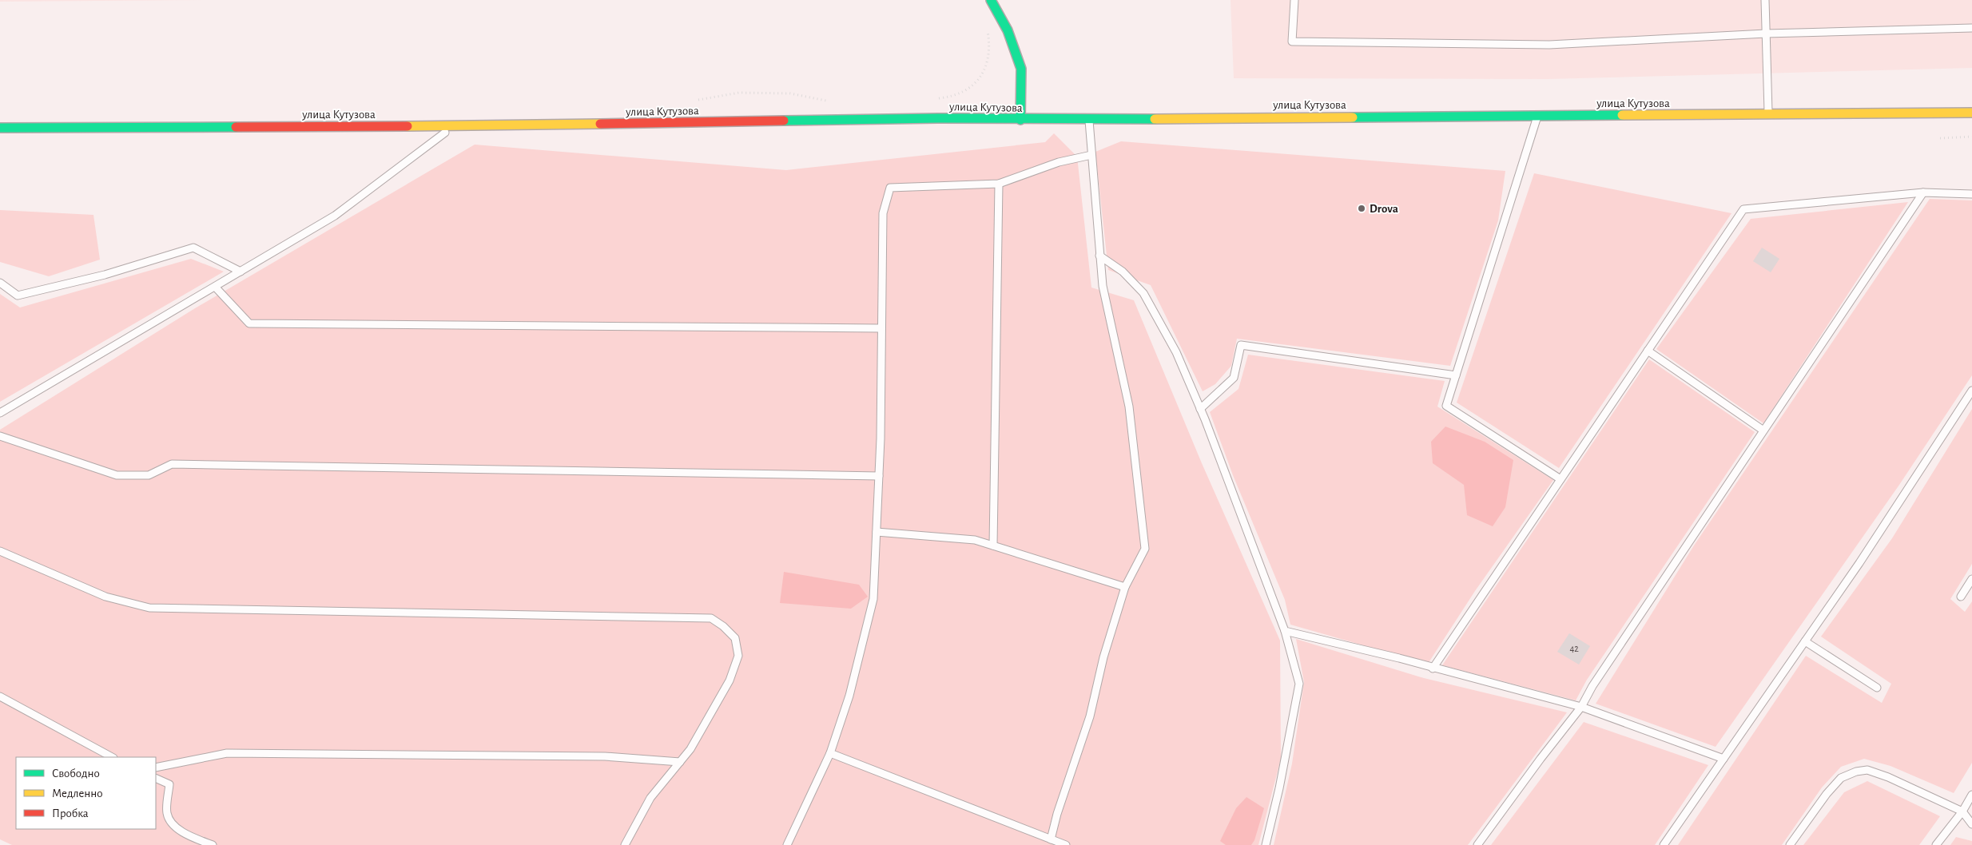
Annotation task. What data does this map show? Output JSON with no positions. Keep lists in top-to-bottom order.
{
  "streets": {
    "main road": ["улица Кутузова"]
  },
  "places": ["Drova"],
  "house_numbers": ["42"],
  "legend": ["Свободно", "Медленно", "Пробка"]
}
